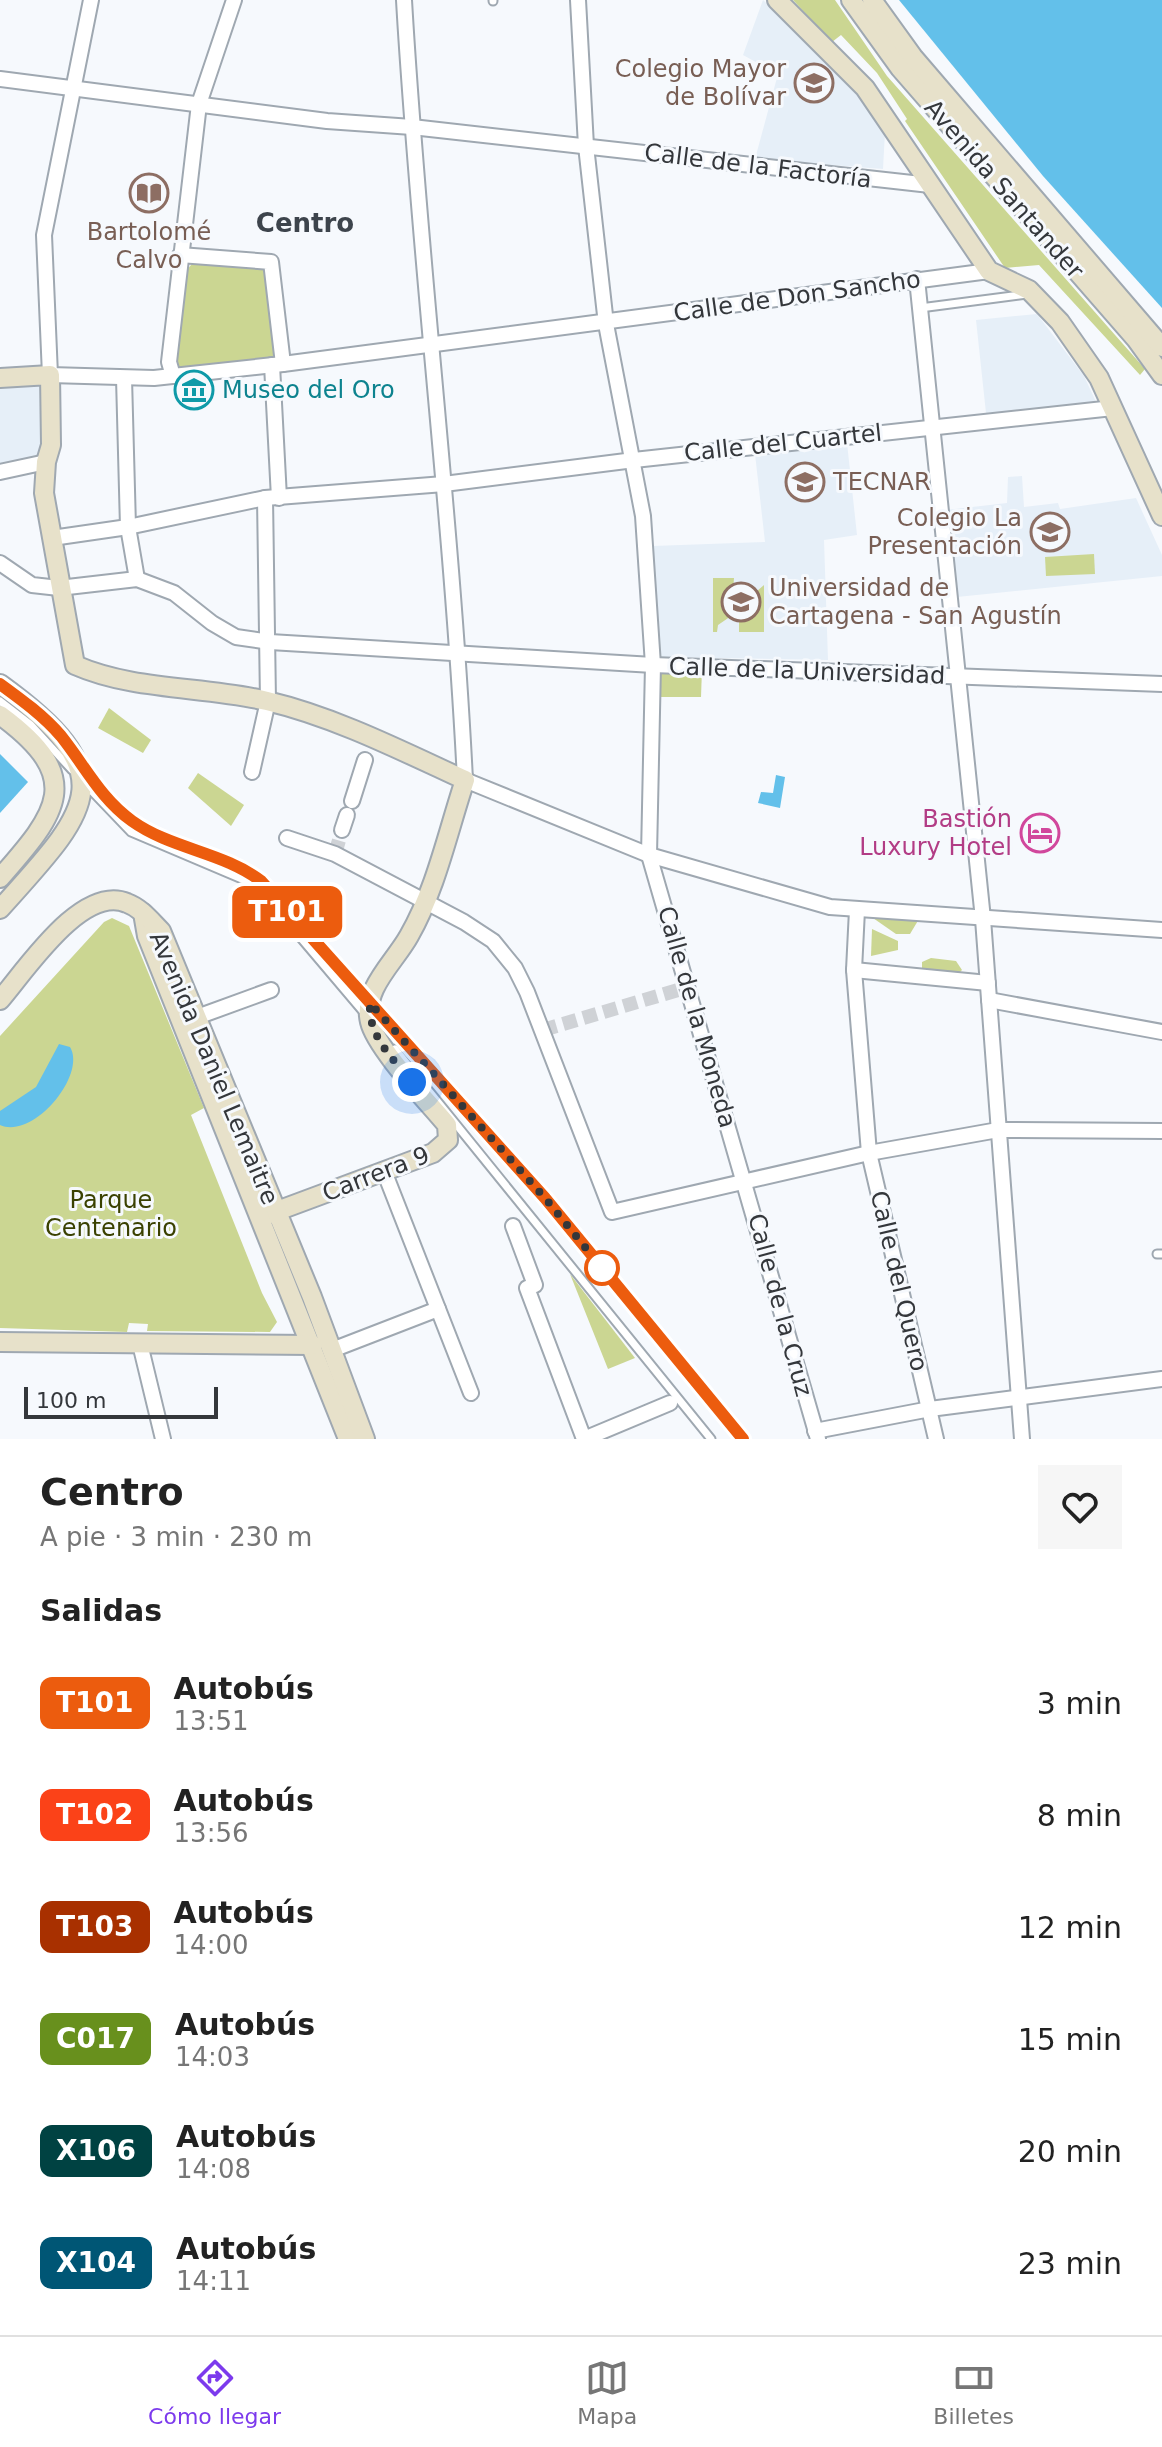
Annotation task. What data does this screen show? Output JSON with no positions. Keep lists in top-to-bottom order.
{
  "streets": {
    "main road": ["Avenida Santander", "Avenida Daniel Lemaitre", "Carrera 9"],
    "street": [
      "Calle de la Factoría",
      "Calle de Don Sancho",
      "Calle del Cuartel",
      "Calle de la Universidad",
      "Calle de la Moneda",
      "Calle del Quero",
      "Calle de la Cruz"
    ]
  },
  "crossings": [
    ["Calle de la Factoría", "Calle de la Moneda"],
    ["Calle de Don Sancho", "Calle de la Moneda"],
    ["Calle del Cuartel", "Calle de la Moneda"],
    ["Calle de la Universidad", "Calle de la Moneda"],
    ["Calle de la Moneda", "Calle de la Cruz"],
    ["Avenida Daniel Lemaitre", "Carrera 9"]
  ],
  "districts": ["Centro"],
  "parks": ["Parque Centenario"],
  "places": {
    "school or university": [
      "Colegio Mayor de Bolívar",
      "TECNAR",
      "Colegio La Presentación",
      "Universidad de Cartagena - San Agustín"
    ],
    "library": ["Bartolomé Calvo"],
    "museum": ["Museo del Oro"],
    "hotel": ["Bastión Luxury Hotel"]
  },
  "lines": ["bus line T101"],
  "scale_bar": "100 m",
  "page": {
    "on_map": "T101",
    "scale": "100 m",
    "heading": [
      ["Centro", "A pie · 3 min · 230 m"],
      "Salidas"
    ],
    "list": [
      {
        "mark": "T101",
        "name": "Autobús",
        "note": "13:51",
        "value": "3 min"
      },
      {
        "mark": "T102",
        "name": "Autobús",
        "note": "13:56",
        "value": "8 min"
      },
      {
        "mark": "T103",
        "name": "Autobús",
        "note": "14:00",
        "value": "12 min"
      },
      {
        "mark": "C017",
        "name": "Autobús",
        "note": "14:03",
        "value": "15 min"
      },
      {
        "mark": "X106",
        "name": "Autobús",
        "note": "14:08",
        "value": "20 min"
      },
      {
        "mark": "X104",
        "name": "Autobús",
        "note": "14:11",
        "value": "23 min"
      }
    ],
    "tabs": ["Cómo llegar", "Mapa", "Billetes"]
  }
}
